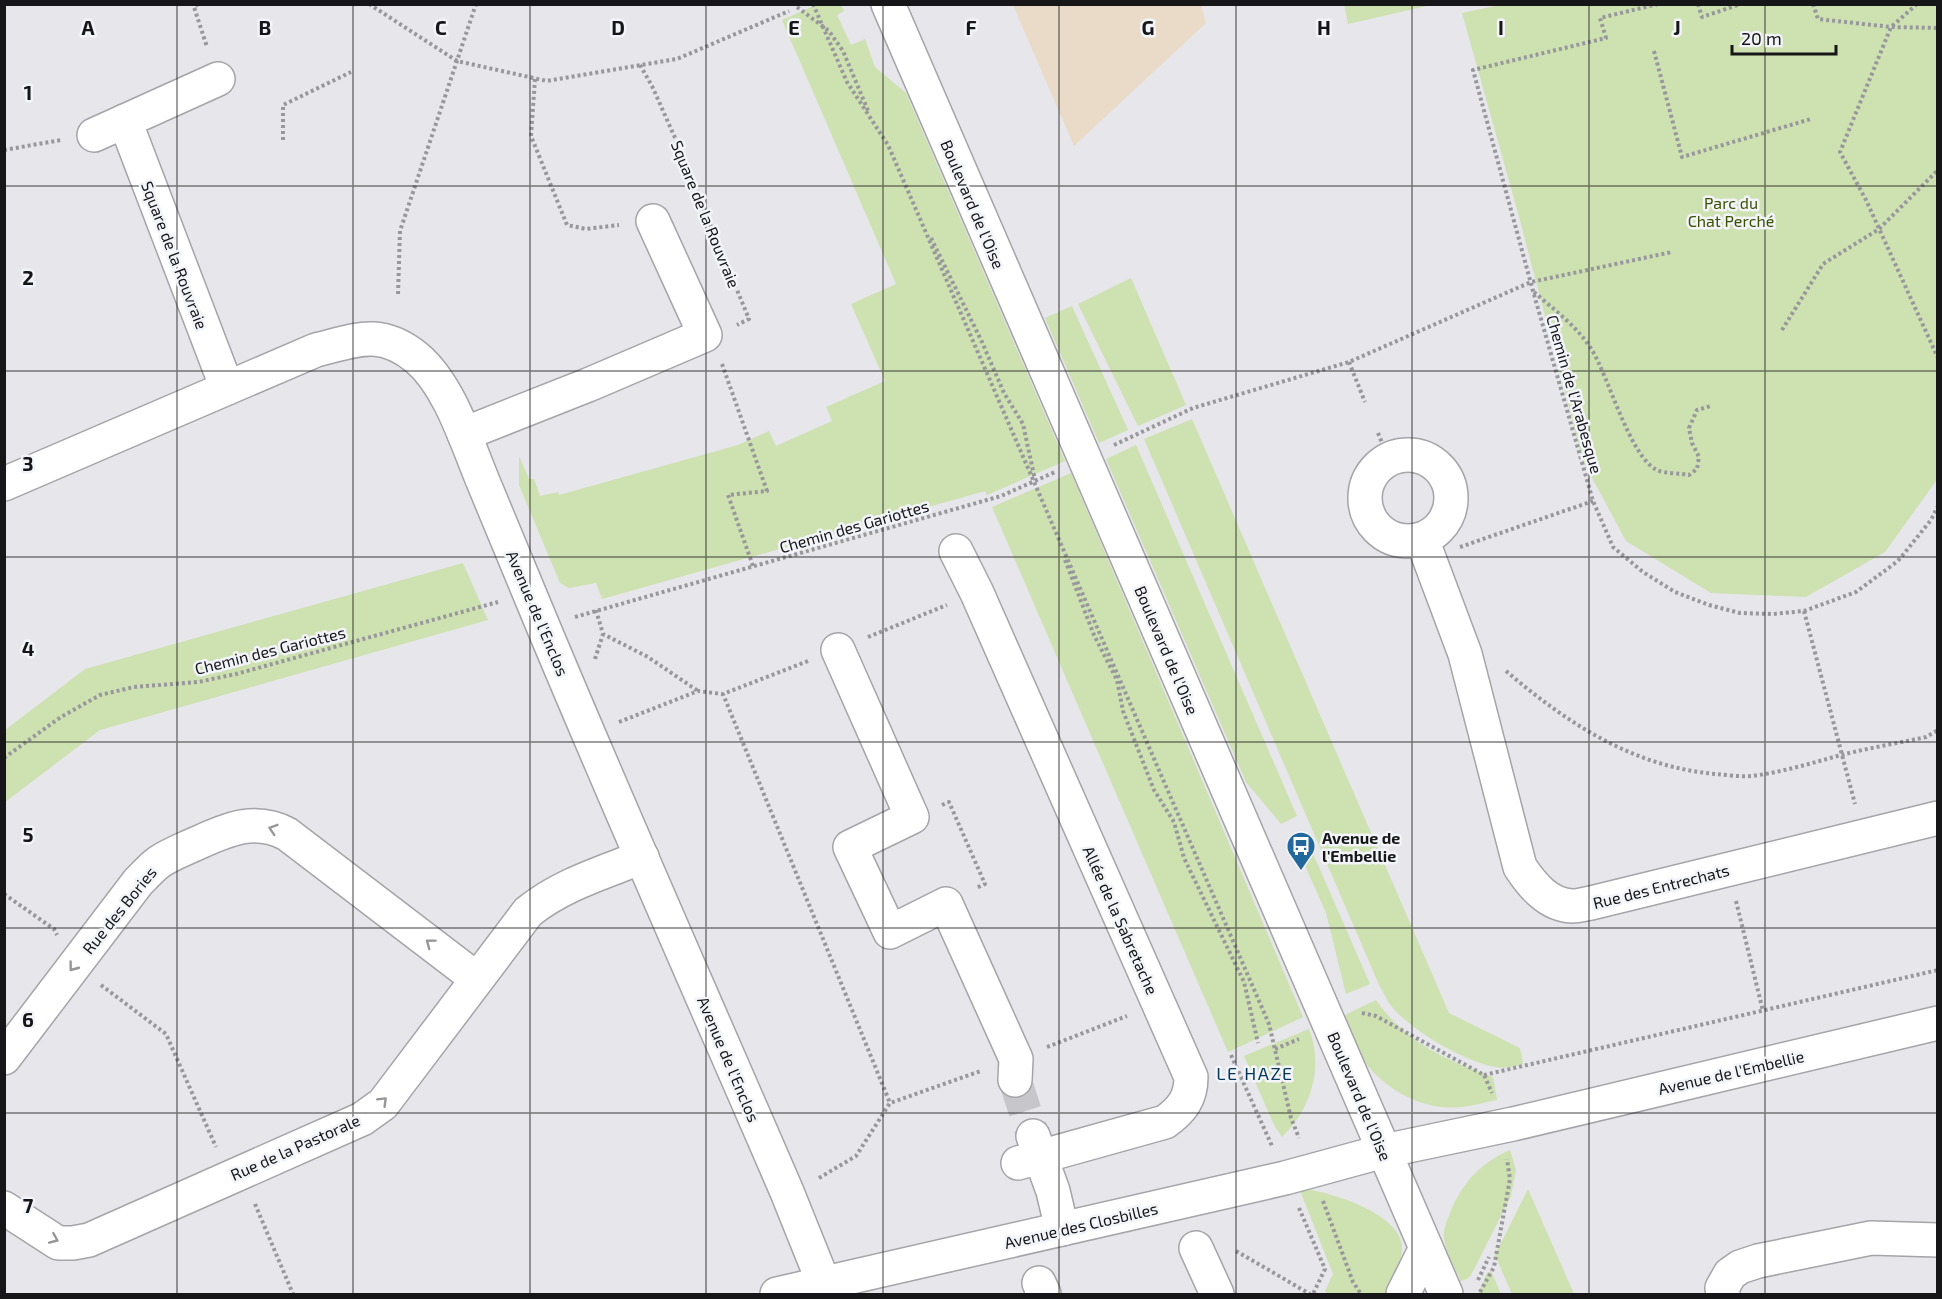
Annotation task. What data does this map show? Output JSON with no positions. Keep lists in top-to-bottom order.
{
  "streets": {
    "street": [
      "Boulevard de l'Oise",
      "Square de la Rouvraie",
      "Avenue de l'Enclos",
      "Rue des Entrechats",
      "Rue des Bories",
      "Allée de la Sabretache",
      "Avenue de l'Embellie",
      "Rue de la Pastorale",
      "Avenue des Closbilles"
    ],
    "path": ["Chemin de l'Arabesque", "Chemin des Gariottes"]
  },
  "crossings": [
    ["Boulevard de l'Oise", "Chemin des Gariottes"],
    ["Boulevard de l'Oise", "Avenue de l'Embellie"],
    ["Boulevard de l'Oise", "Avenue des Closbilles"],
    ["Square de la Rouvraie", "Avenue de l'Enclos"],
    ["Avenue de l'Enclos", "Rue de la Pastorale"],
    ["Avenue de l'Enclos", "Avenue des Closbilles"],
    ["Rue des Bories", "Rue de la Pastorale"],
    ["Allée de la Sabretache", "Avenue des Closbilles"],
    ["Avenue de l'Embellie", "Avenue des Closbilles"]
  ],
  "one_way": ["Rue de la Pastorale"],
  "districts": ["LE HAZE"],
  "parks": ["Parc du Chat Perché"],
  "places": {
    "bus stop": ["Avenue de l'Embellie"]
  },
  "scale_bar": "20 m",
  "grid": {
    "columns": [
      "A",
      "B",
      "C",
      "D",
      "E",
      "F",
      "G",
      "H",
      "I",
      "J"
    ],
    "rows": [
      "1",
      "2",
      "3",
      "4",
      "5",
      "6",
      "7"
    ]
  }
}
